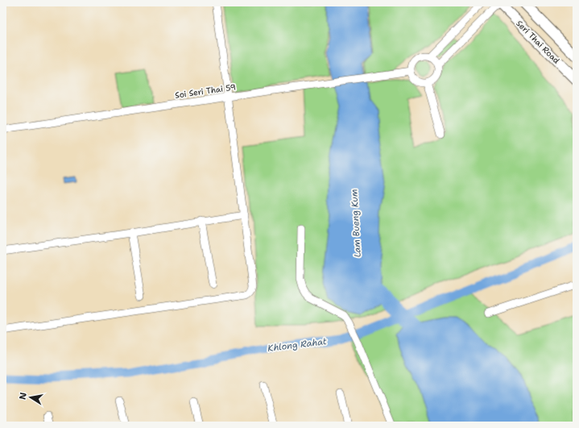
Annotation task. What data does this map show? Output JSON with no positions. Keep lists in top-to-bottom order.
{
  "streets": {
    "main road": ["Seri Thai Road"],
    "street": ["Soi Seri Thai 59"]
  },
  "water": ["Lam Bueng Kum", "Khlong Rahat"],
  "north": "left"
}
